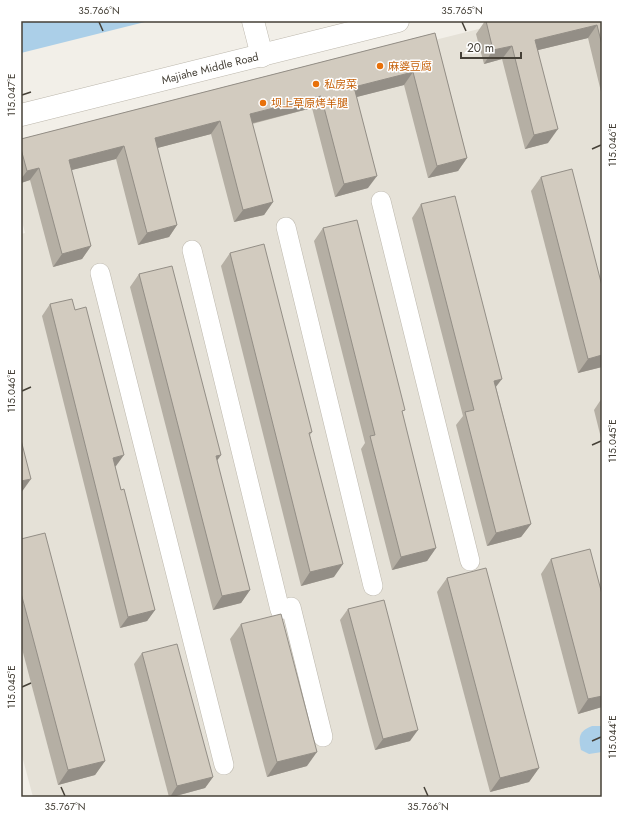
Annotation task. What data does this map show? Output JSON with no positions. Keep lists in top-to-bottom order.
{
  "streets": {
    "street": ["Majiahe Middle Road"]
  },
  "places": ["麻婆豆腐", "私房菜", "坝上草原烤羊腿"],
  "scale_bar": "20 m",
  "coordinates": [
    "35.766°N",
    "35.765°N",
    "115.047°E",
    "115.046°E",
    "115.045°E",
    "115.044°E",
    "35.767°N"
  ]
}
